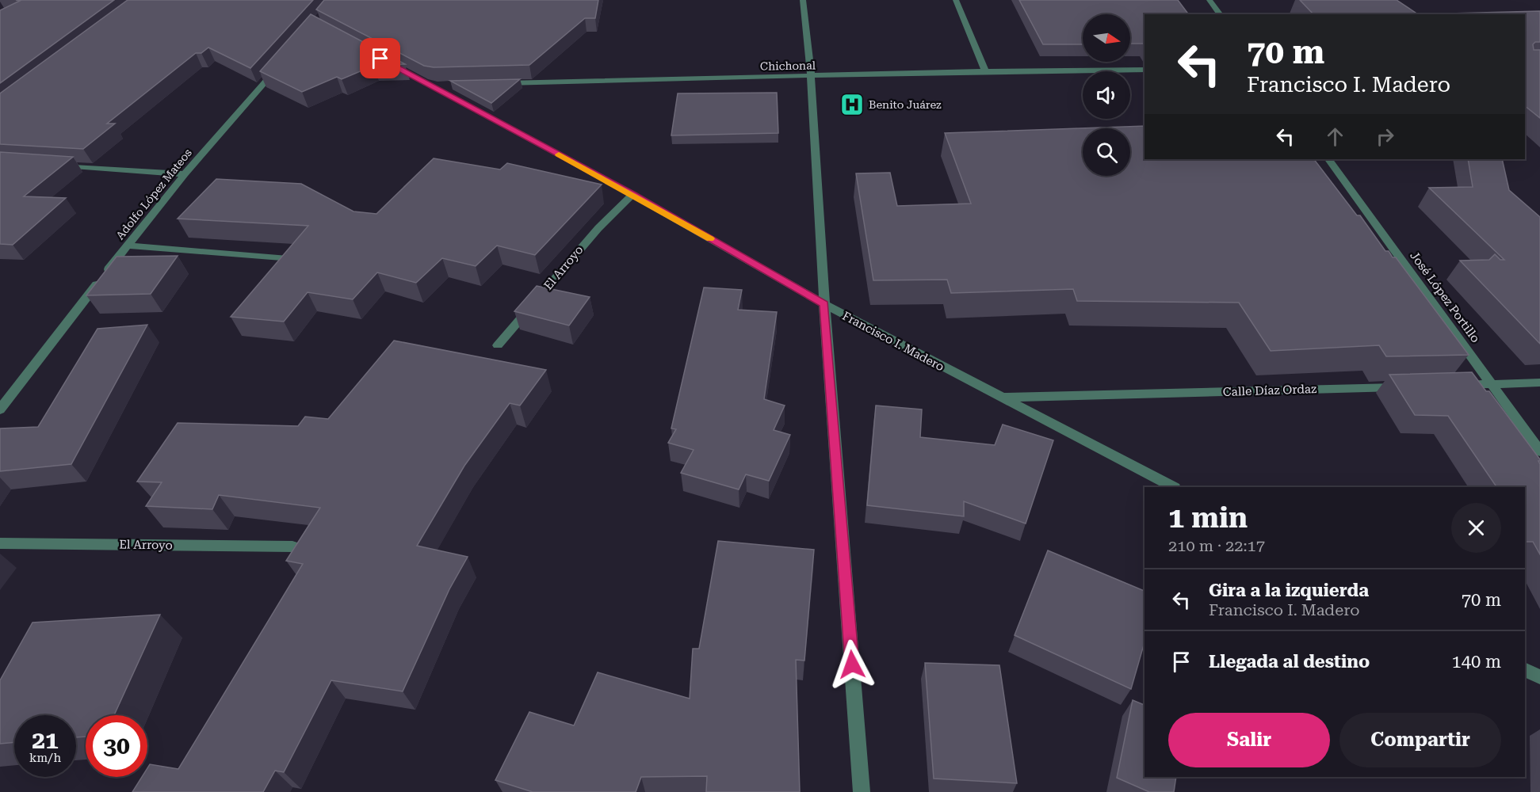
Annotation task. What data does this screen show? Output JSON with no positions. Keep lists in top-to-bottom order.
{
  "streets": {
    "street": [
      "Chichonal",
      "Adolfo López Mateos",
      "El Arroyo",
      "José López Portillo",
      "Francisco I. Madero",
      "Calle Díaz Ordaz"
    ]
  },
  "crossings": [
    ["El Arroyo", "Francisco I. Madero"],
    ["Francisco I. Madero", "Calle Díaz Ordaz"]
  ],
  "places": {
    "hospital": ["Benito Juárez"]
  },
  "north": "right",
  "page": {
    "turn": ["70 m", "Francisco I. Madero"],
    "heading": ["1 min", "210 m · 22:17"],
    "list": [
      {
        "name": "Gira a la izquierda",
        "note": "Francisco I. Madero",
        "value": "70 m"
      },
      {
        "name": "Llegada al destino",
        "value": "140 m"
      }
    ],
    "buttons": ["Salir", "Compartir"],
    "speed": "21 km/h",
    "limit": "30"
  }
}
